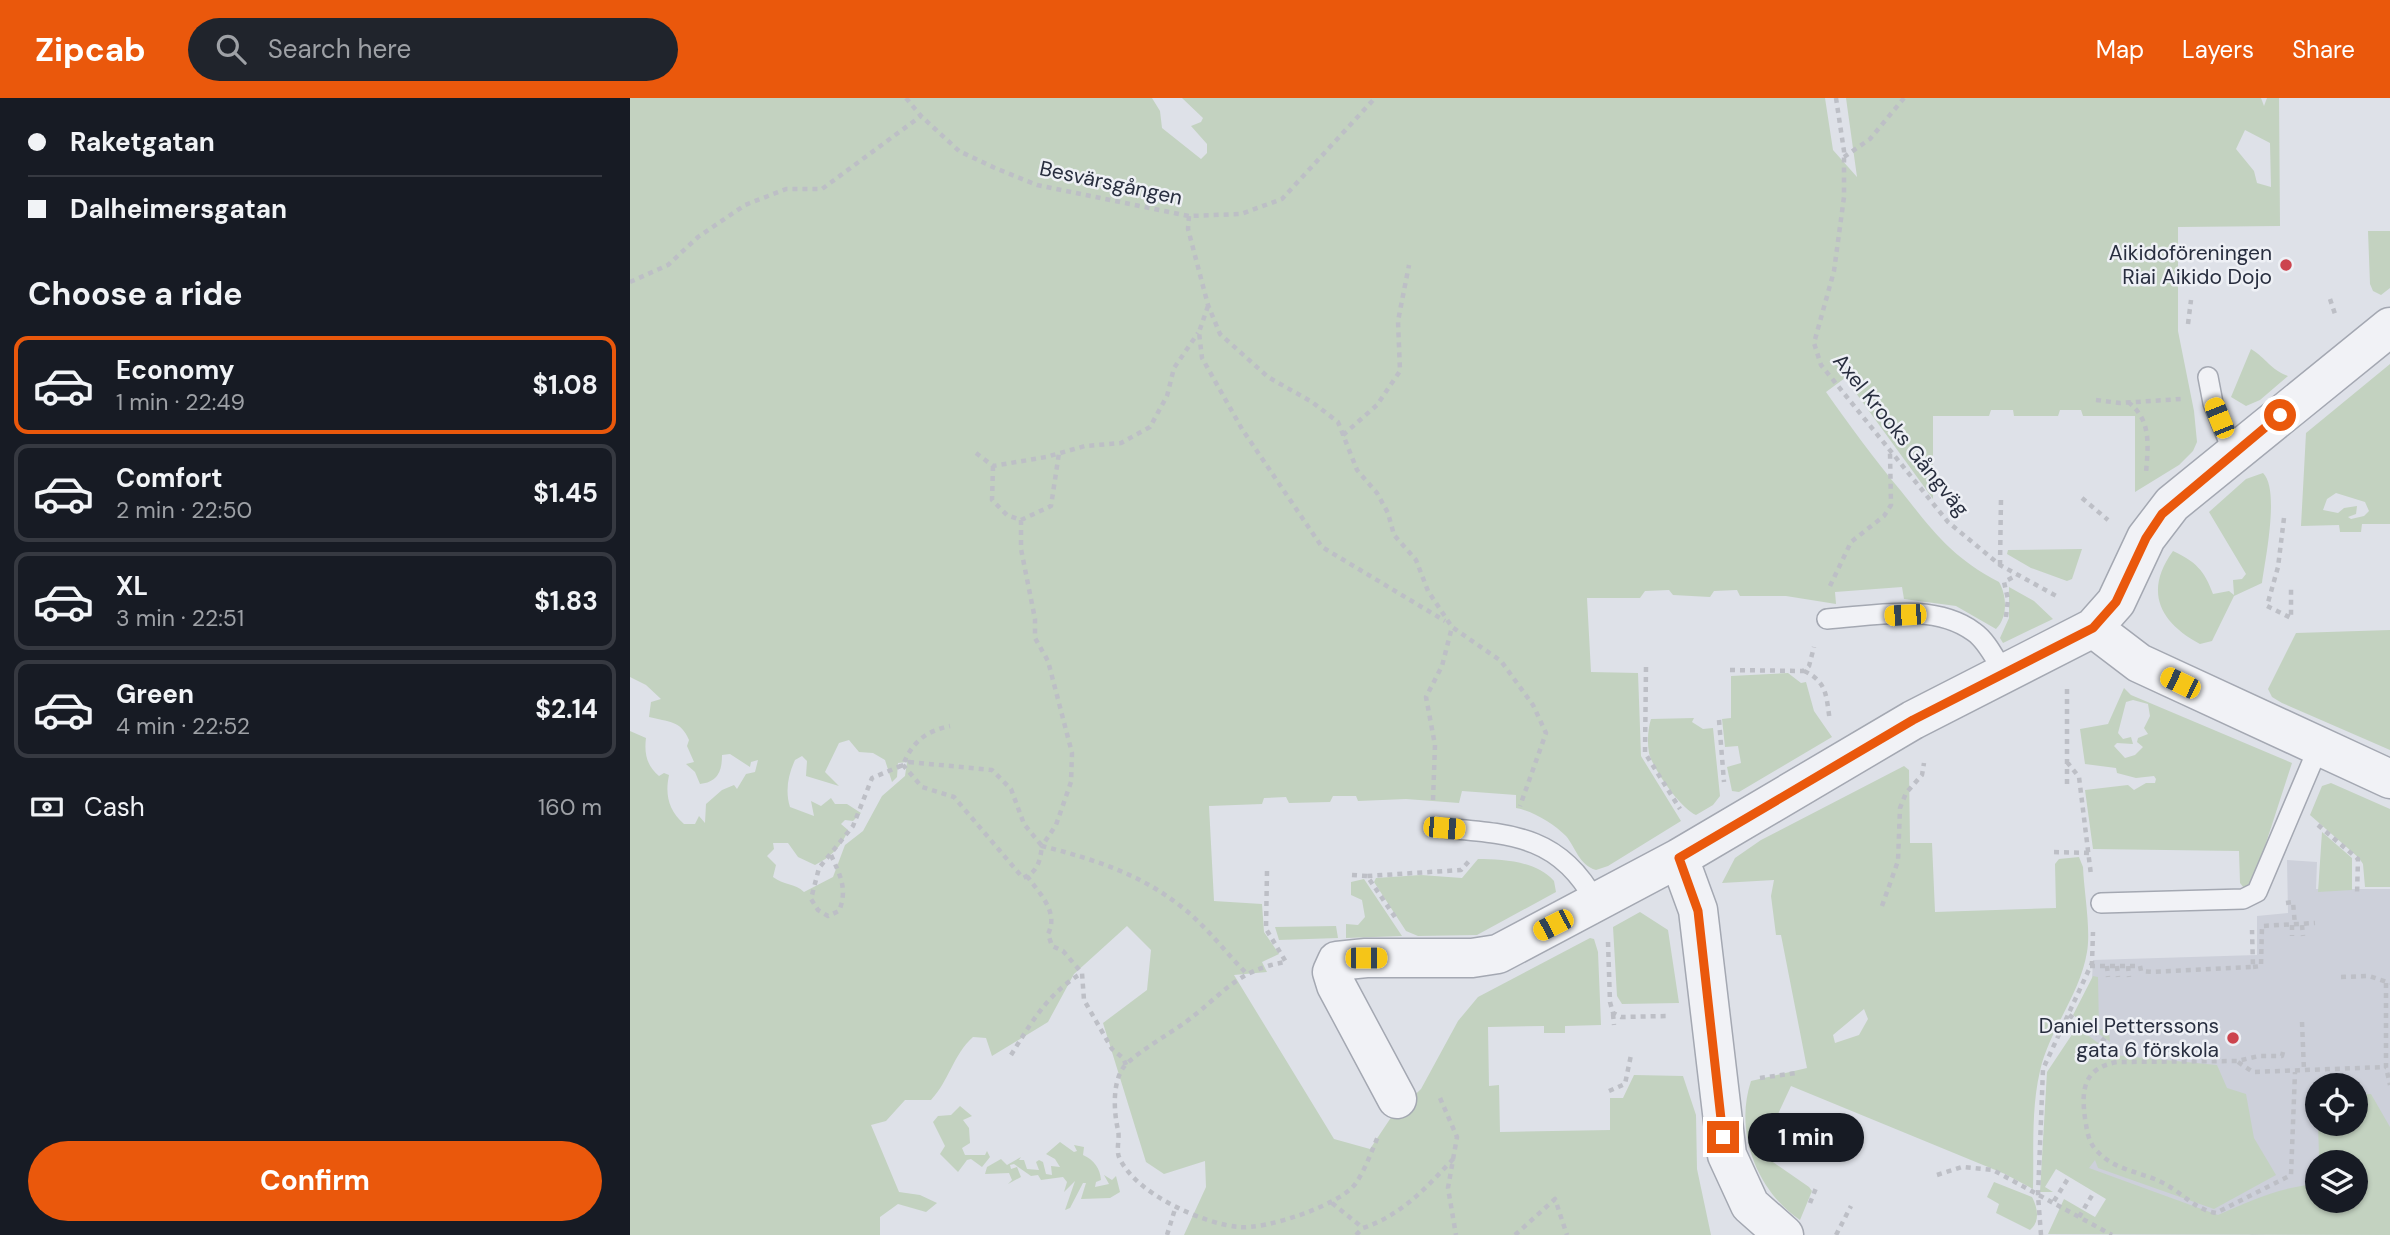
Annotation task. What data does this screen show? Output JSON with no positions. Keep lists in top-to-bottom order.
{
  "streets": {
    "path": ["Besvärsgången", "Axel Krooks Gångväg"]
  },
  "places": ["Aikidoföreningen Riai Aikido Dojo", "Daniel Petterssons gata 6 förskola"],
  "page": {
    "header": "Zipcab",
    "search": "Search here",
    "nav": ["Map", "Layers", "Share"],
    "banner": ["Raketgatan", "Dalheimersgatan"],
    "heading": "Choose a ride",
    "list": [
      {
        "name": "Economy",
        "note": "1 min · 22:49",
        "value": "$1.08"
      },
      {
        "name": "Comfort",
        "note": "2 min · 22:50",
        "value": "$1.45"
      },
      {
        "name": "XL",
        "note": "3 min · 22:51",
        "value": "$1.83"
      },
      {
        "name": "Green",
        "note": "4 min · 22:52",
        "value": "$2.14"
      }
    ],
    "pay": ["Cash", "160 m"],
    "bubble": "1 min",
    "buttons": "Confirm"
  }
}
